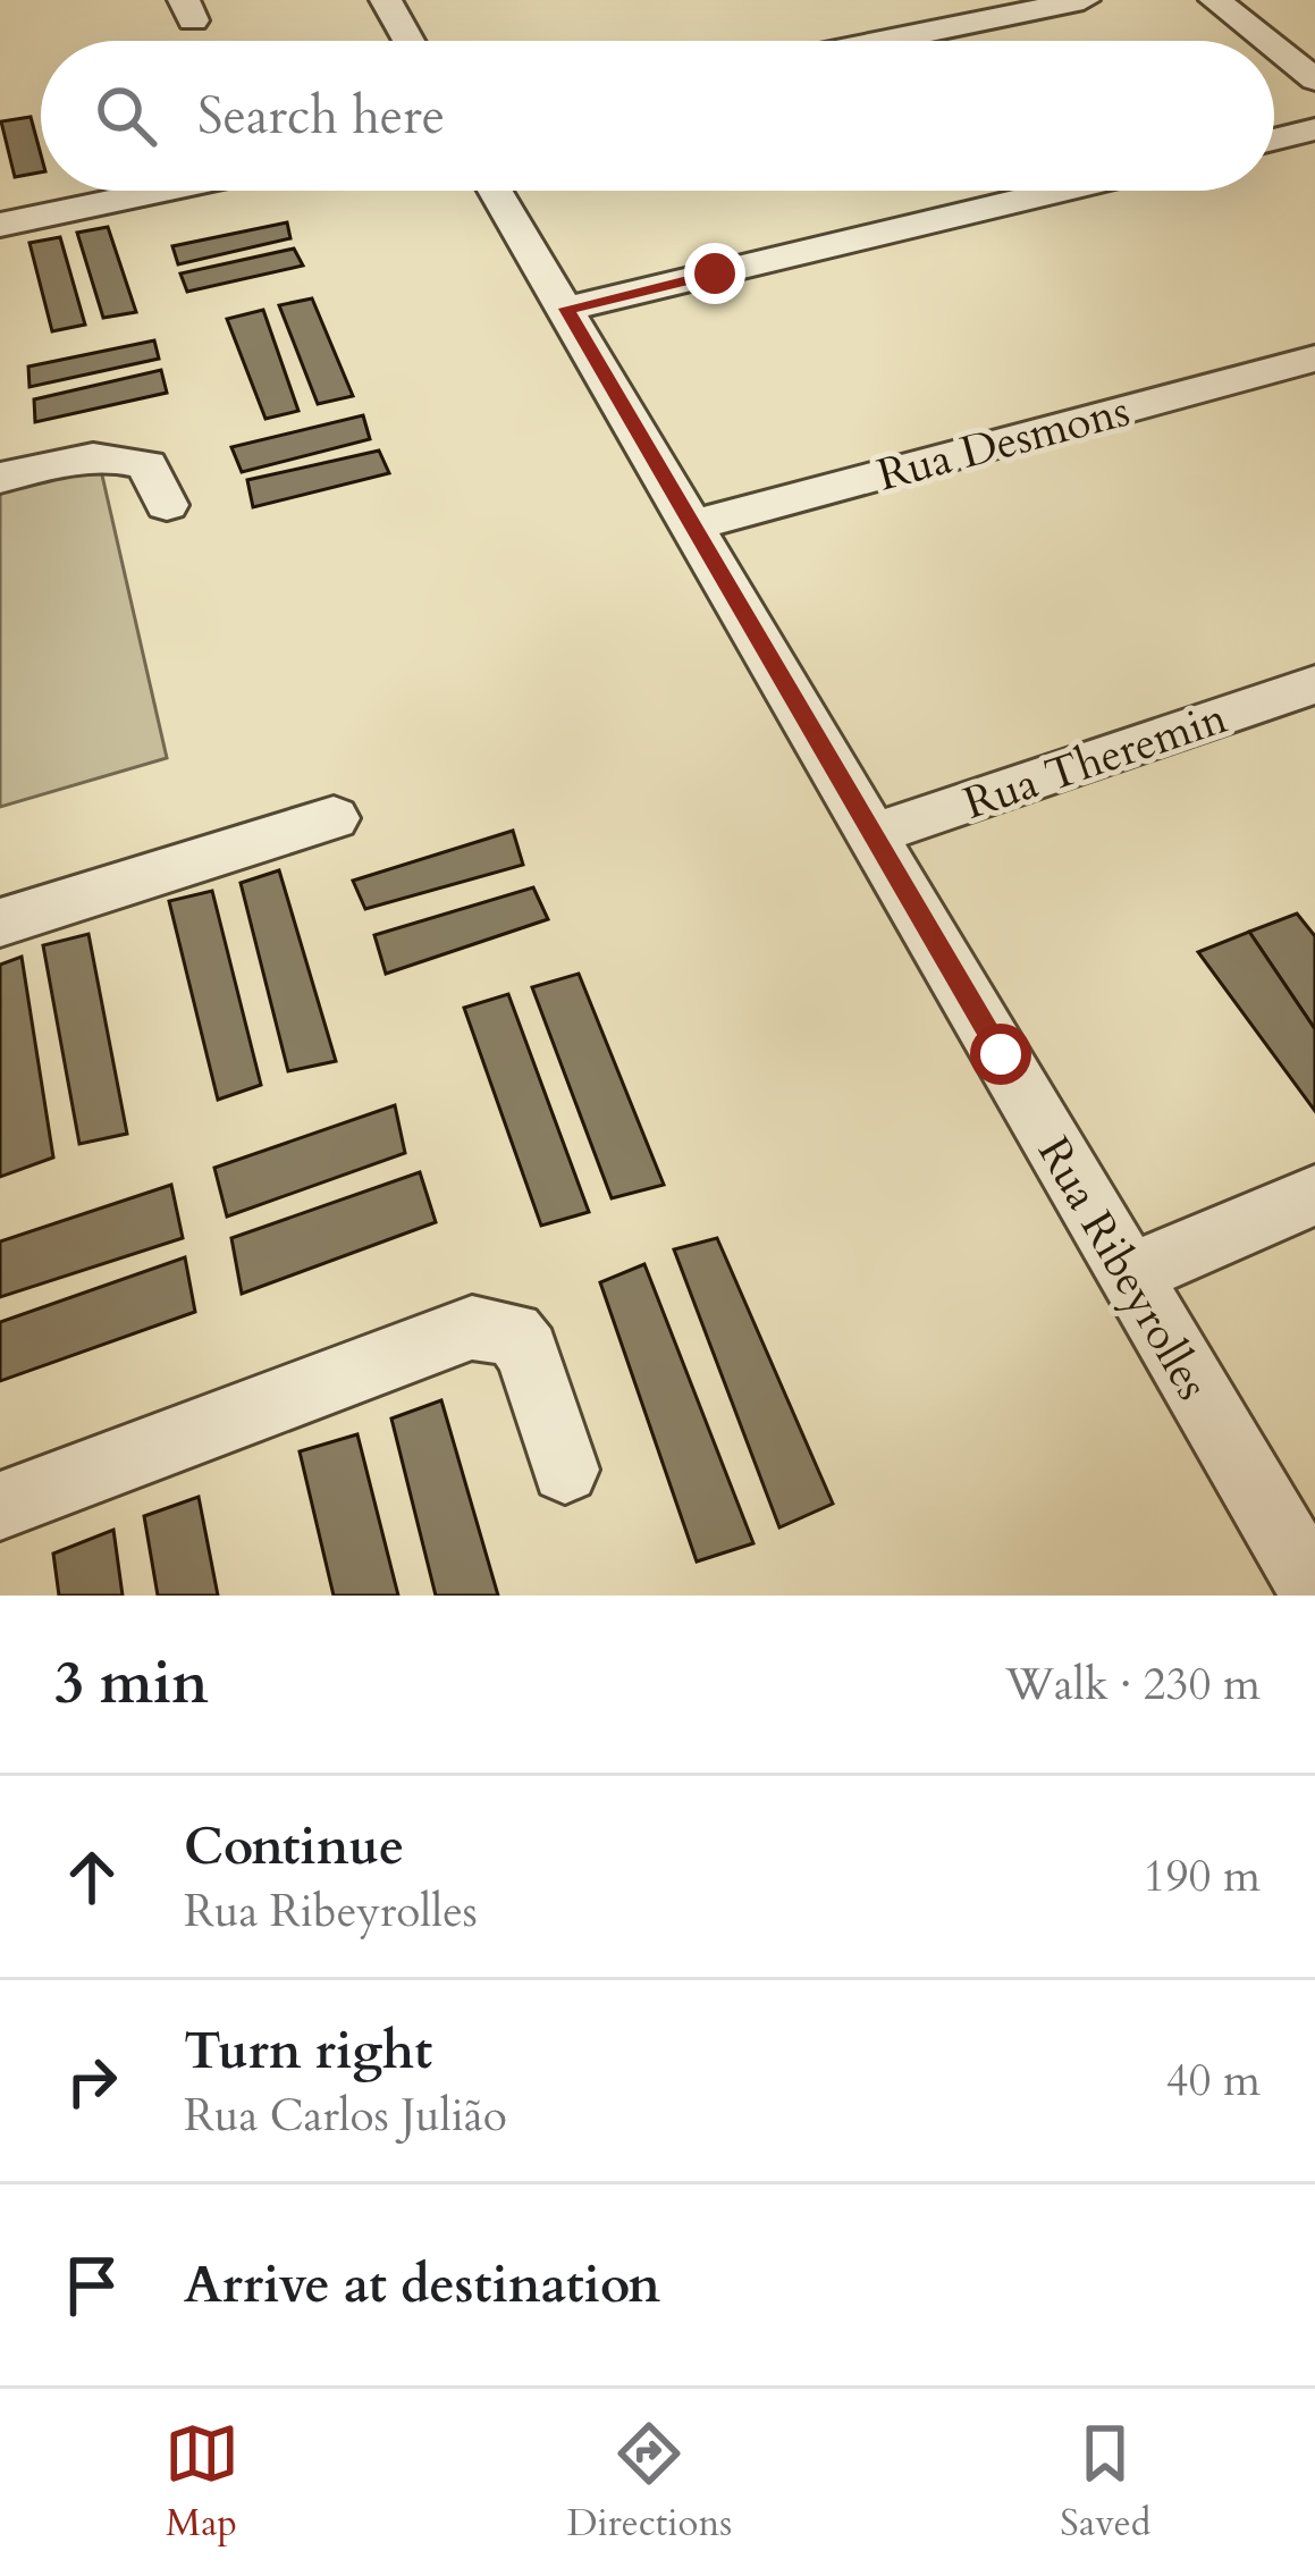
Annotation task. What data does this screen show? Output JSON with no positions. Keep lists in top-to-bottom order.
{
  "streets": {
    "street": ["Rua Desmons", "Rua Theremin", "Rua Ribeyrolles"]
  },
  "crossings": [
    ["Rua Desmons", "Rua Ribeyrolles"],
    ["Rua Theremin", "Rua Ribeyrolles"]
  ],
  "page": {
    "search": "Search here",
    "heading": ["3 min", "Walk · 230 m"],
    "list": [
      ["Continue", "Rua Ribeyrolles", "190 m"],
      ["Turn right", "Rua Carlos Julião", "40 m"],
      "Arrive at destination"
    ],
    "nav": ["Map", "Directions", "Saved"]
  }
}
